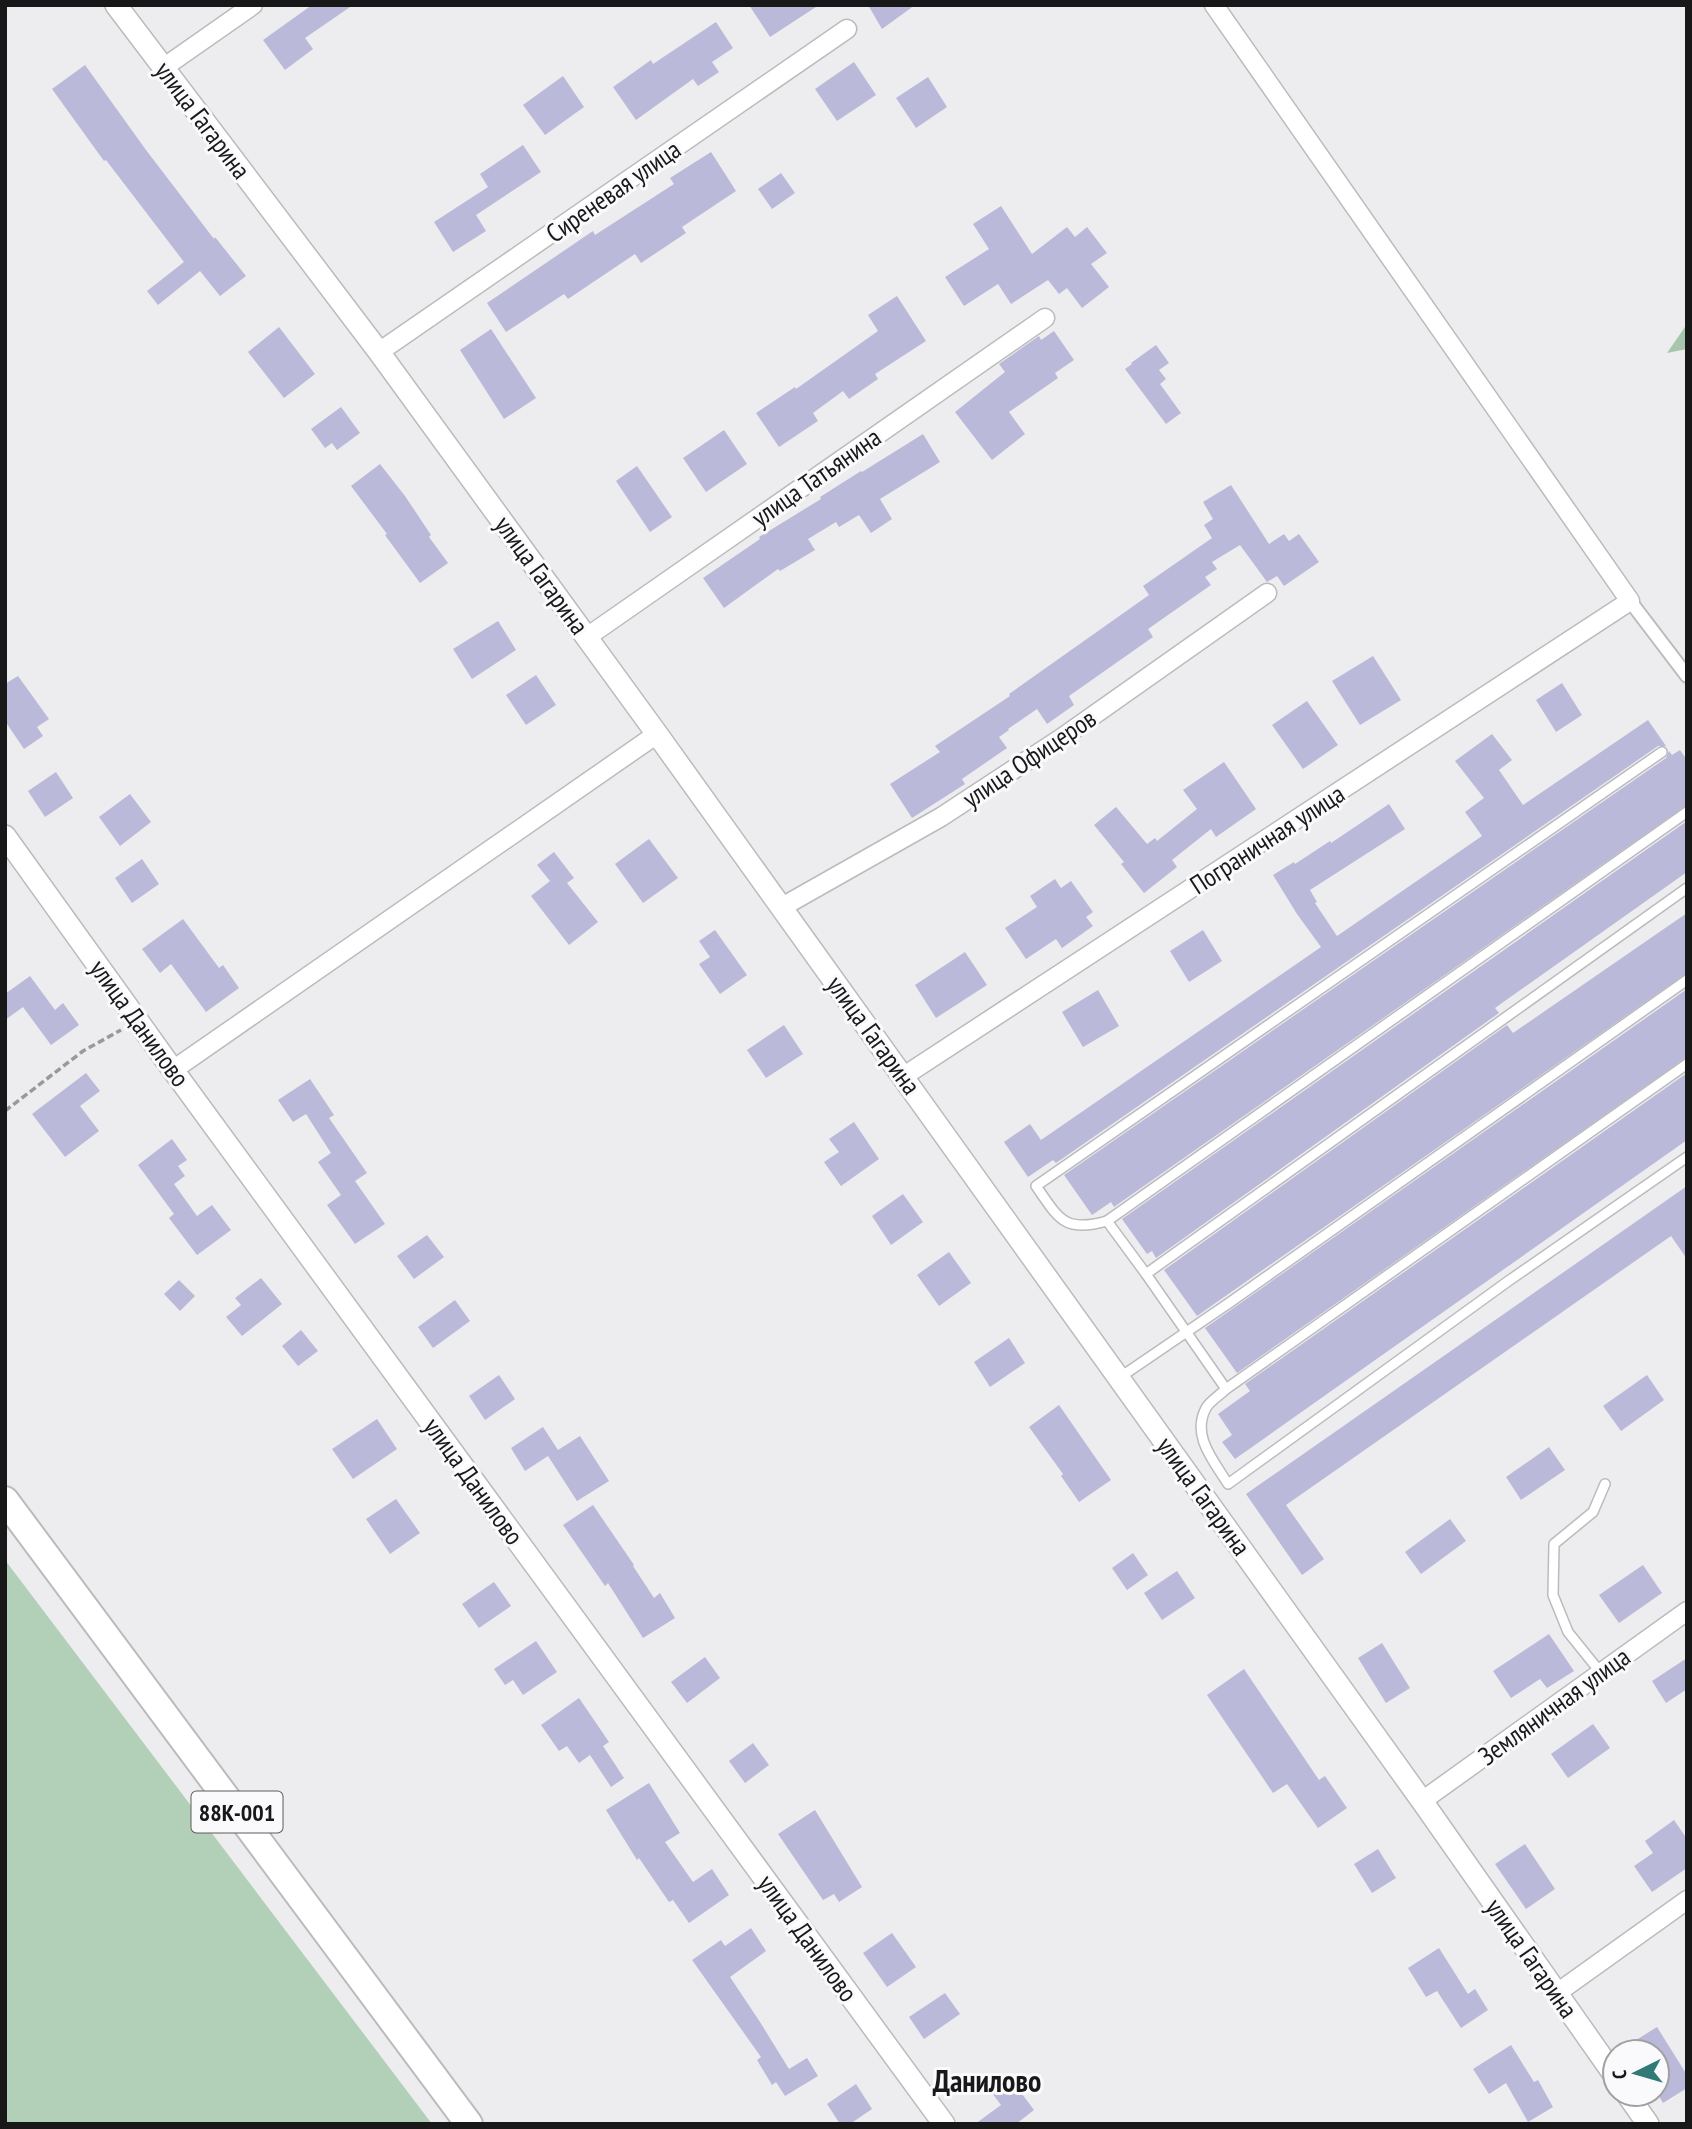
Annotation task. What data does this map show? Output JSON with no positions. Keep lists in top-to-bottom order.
{
  "streets": {
    "main road": ["88К-001"],
    "street": [
      "улица Гагарина",
      "Сиреневая улица",
      "улица Татьянина",
      "улица Офицеров",
      "Пограничная улица",
      "улица Данилово",
      "Земляничная улица"
    ]
  },
  "crossings": [
    ["улица Гагарина", "Сиреневая улица"],
    ["улица Гагарина", "улица Татьянина"],
    ["улица Гагарина", "улица Офицеров"],
    ["улица Гагарина", "Пограничная улица"],
    ["улица Гагарина", "Земляничная улица"]
  ],
  "districts": ["Данилово"],
  "north": "left"
}
